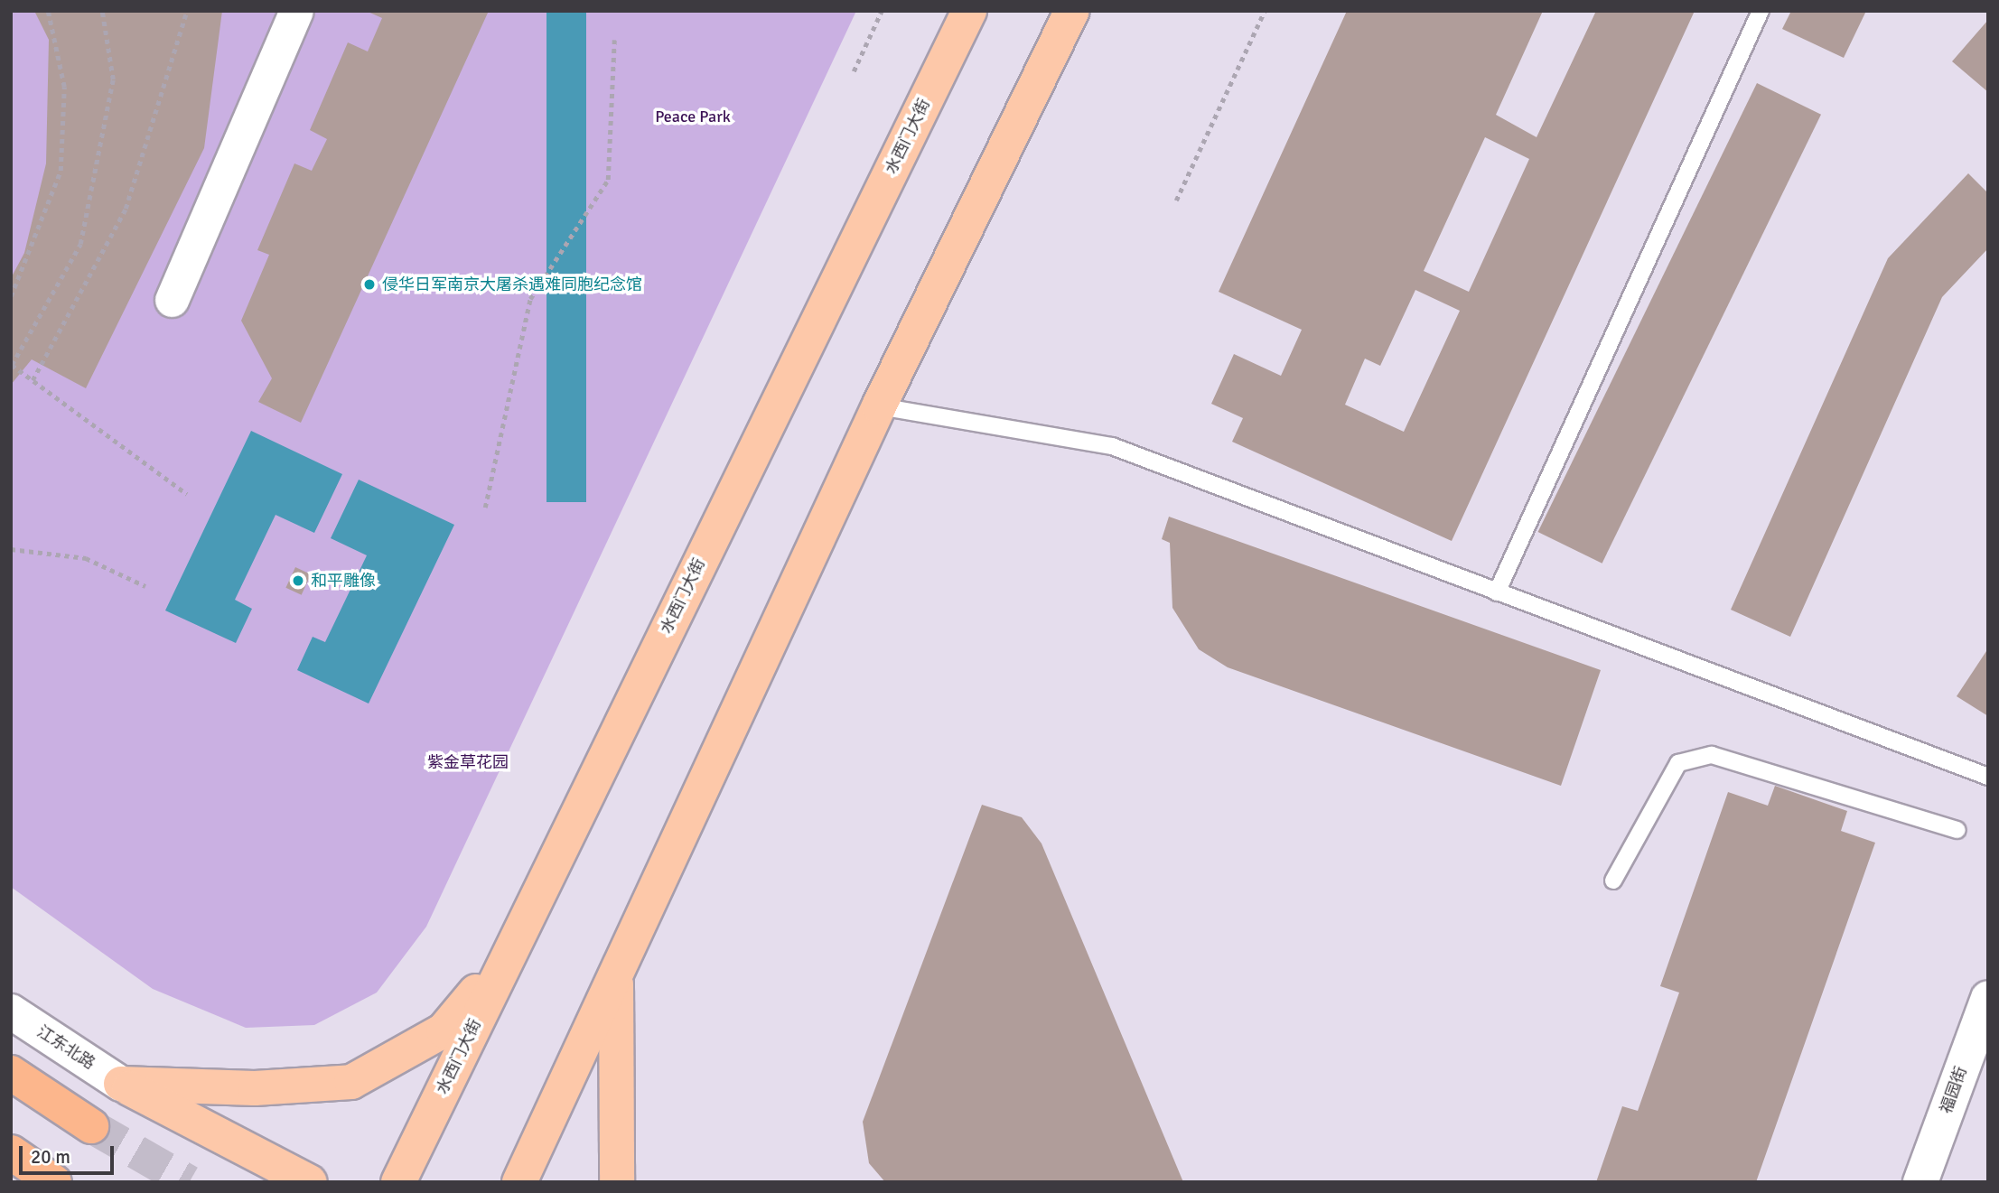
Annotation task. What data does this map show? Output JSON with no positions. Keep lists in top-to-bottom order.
{
  "streets": {
    "main road": ["水西门大街"],
    "street": ["江东北路", "福园街"]
  },
  "parks": ["Peace Park", "紫金草花园"],
  "places": ["侵华日军南京大屠杀遇难同胞纪念馆", "和平雕像"],
  "scale_bar": "20 m"
}
